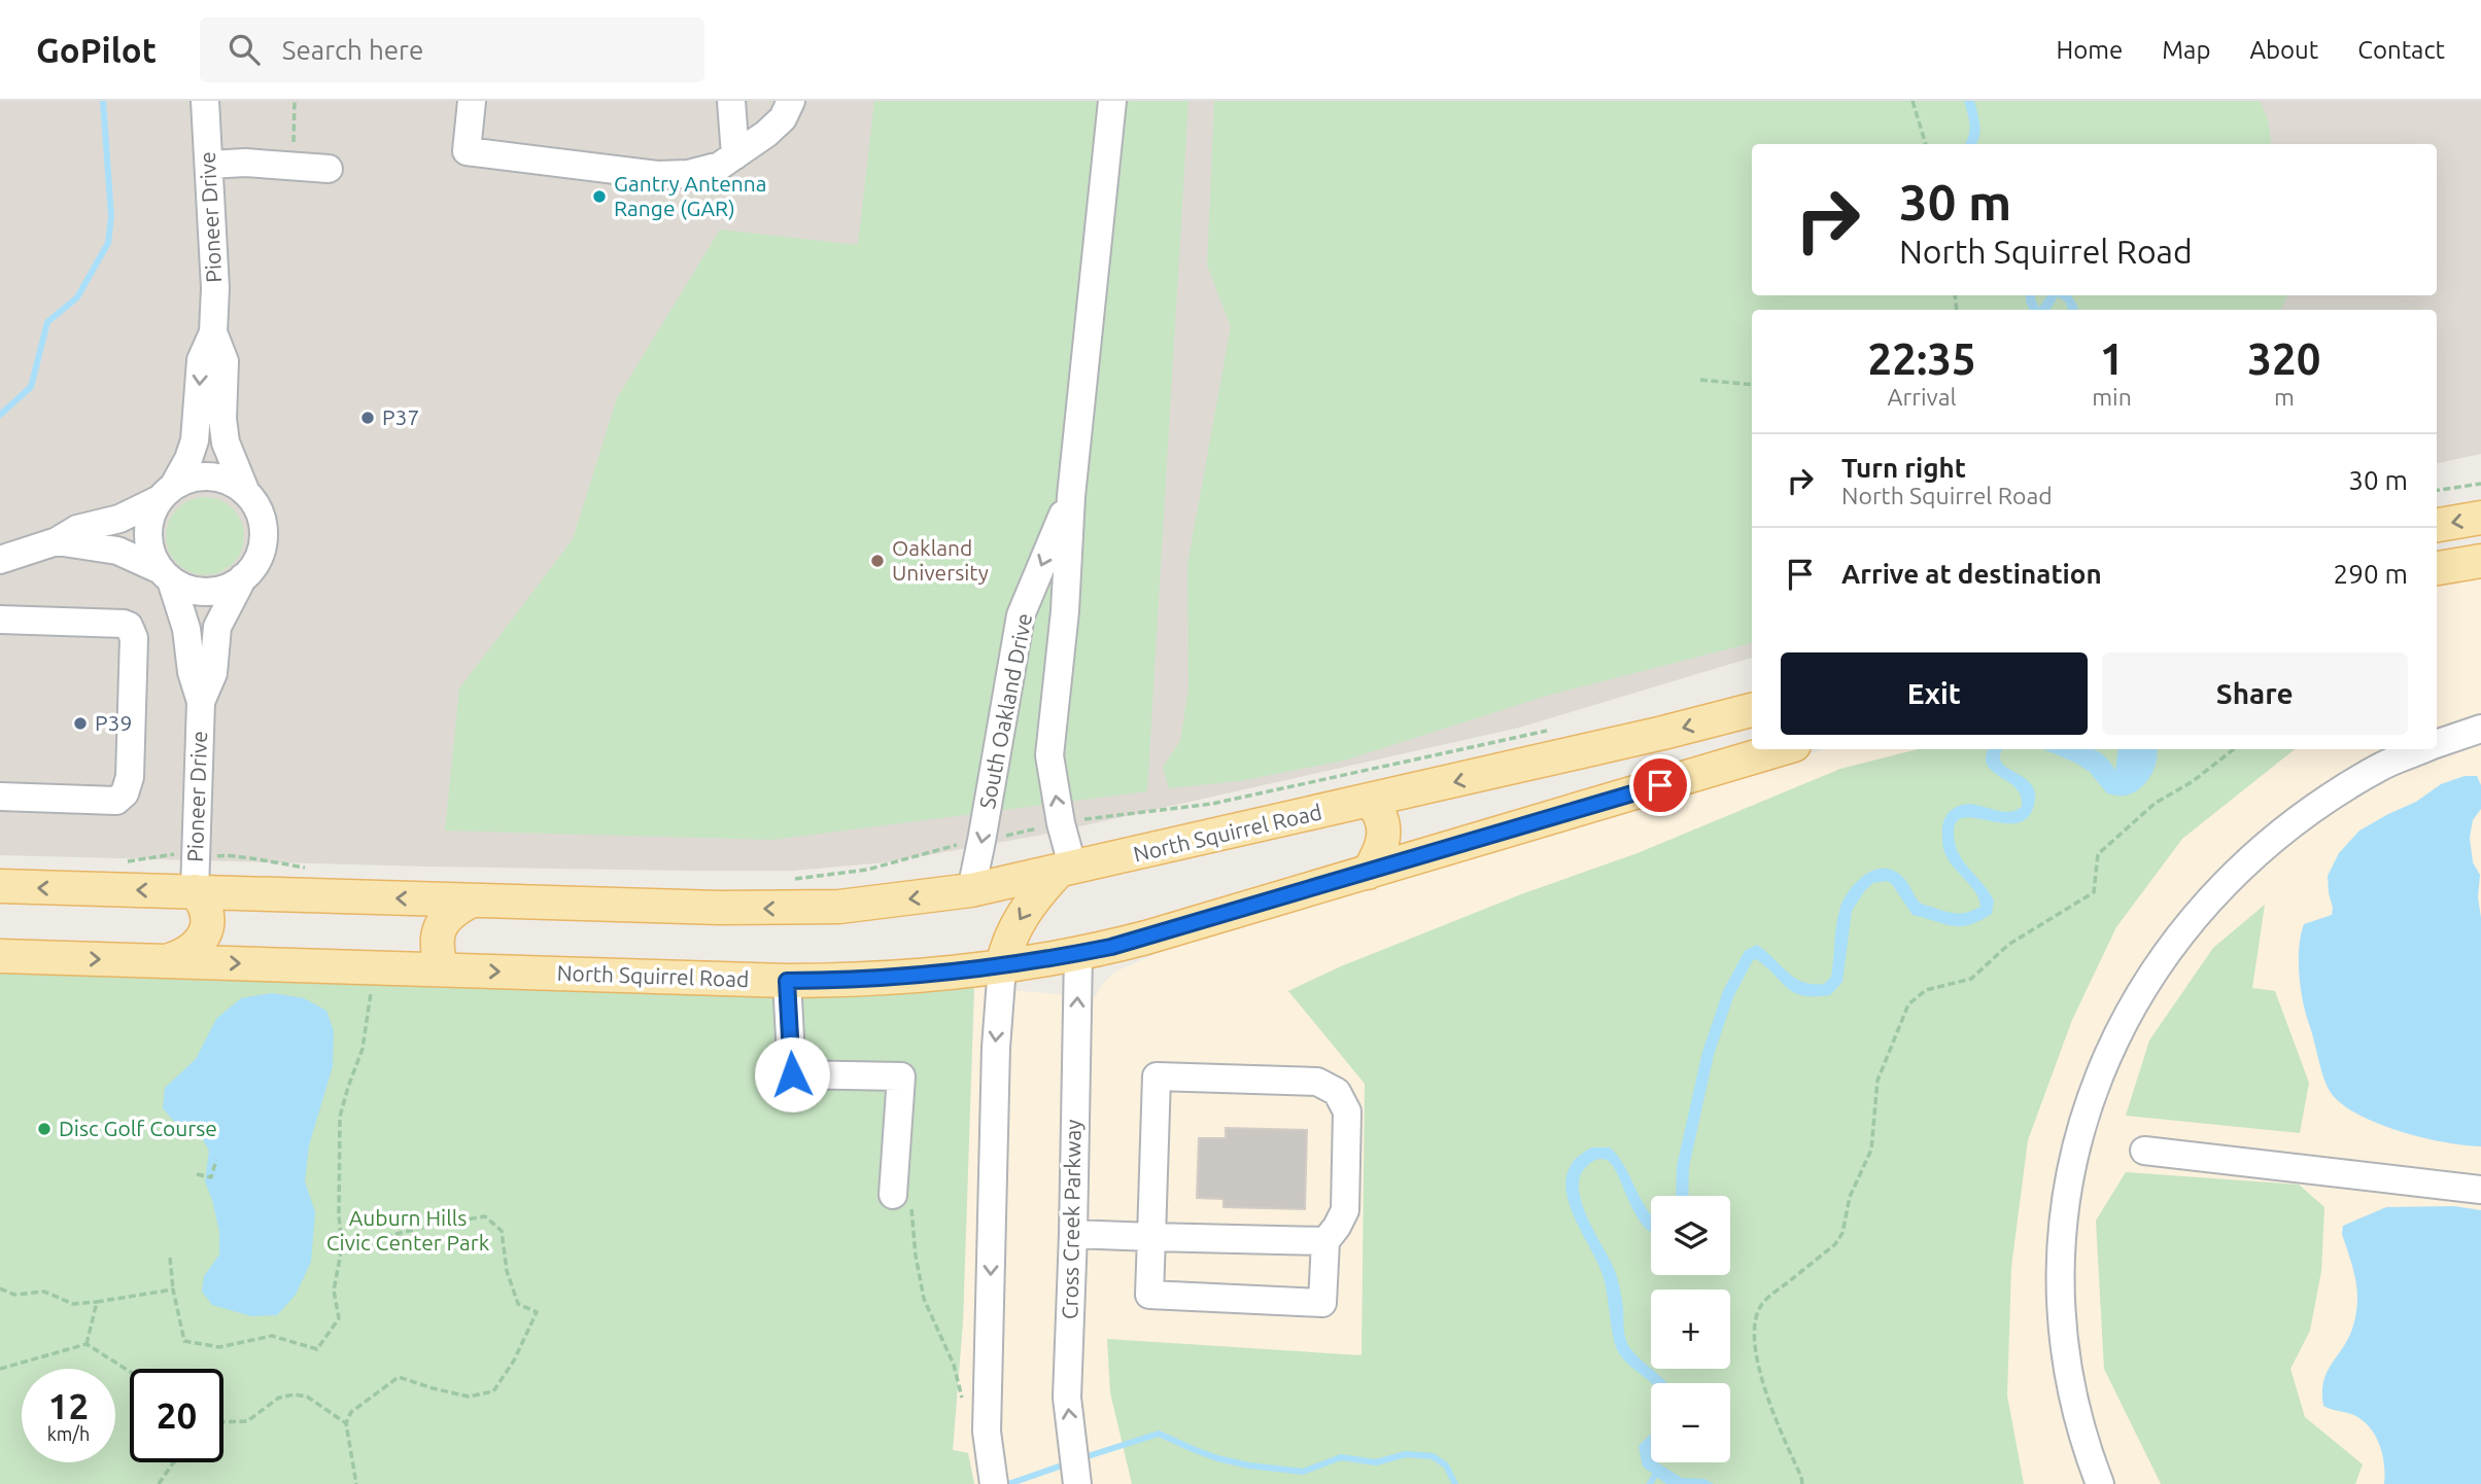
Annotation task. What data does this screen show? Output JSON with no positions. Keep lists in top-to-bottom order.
{
  "streets": {
    "main road": ["North Squirrel Road"],
    "street": ["Pioneer Drive", "South Oakland Drive", "Cross Creek Parkway"]
  },
  "crossings": [
    ["Pioneer Drive", "North Squirrel Road"],
    ["South Oakland Drive", "North Squirrel Road"],
    ["North Squirrel Road", "Cross Creek Parkway"]
  ],
  "parks": ["Auburn Hills Civic Center Park"],
  "places": [
    "Gantry Antenna Range (GAR)",
    "P37",
    "Oakland University",
    "P39",
    "Disc Golf Course"
  ],
  "page": {
    "header": "GoPilot",
    "search": "Search here",
    "nav": [
      "Home",
      "Map",
      "About",
      "Contact"
    ],
    "turn": ["30 m", "North Squirrel Road"],
    "eta": [
      "22:35",
      "Arrival",
      "1",
      "min",
      "320",
      "m"
    ],
    "list": [
      {
        "name": "Turn right",
        "note": "North Squirrel Road",
        "value": "30 m"
      },
      {
        "name": "Arrive at destination",
        "value": "290 m"
      }
    ],
    "buttons": ["Exit", "Share"],
    "map_buttons": ["+", "−"],
    "speed": "12 km/h",
    "limit": "20"
  }
}
